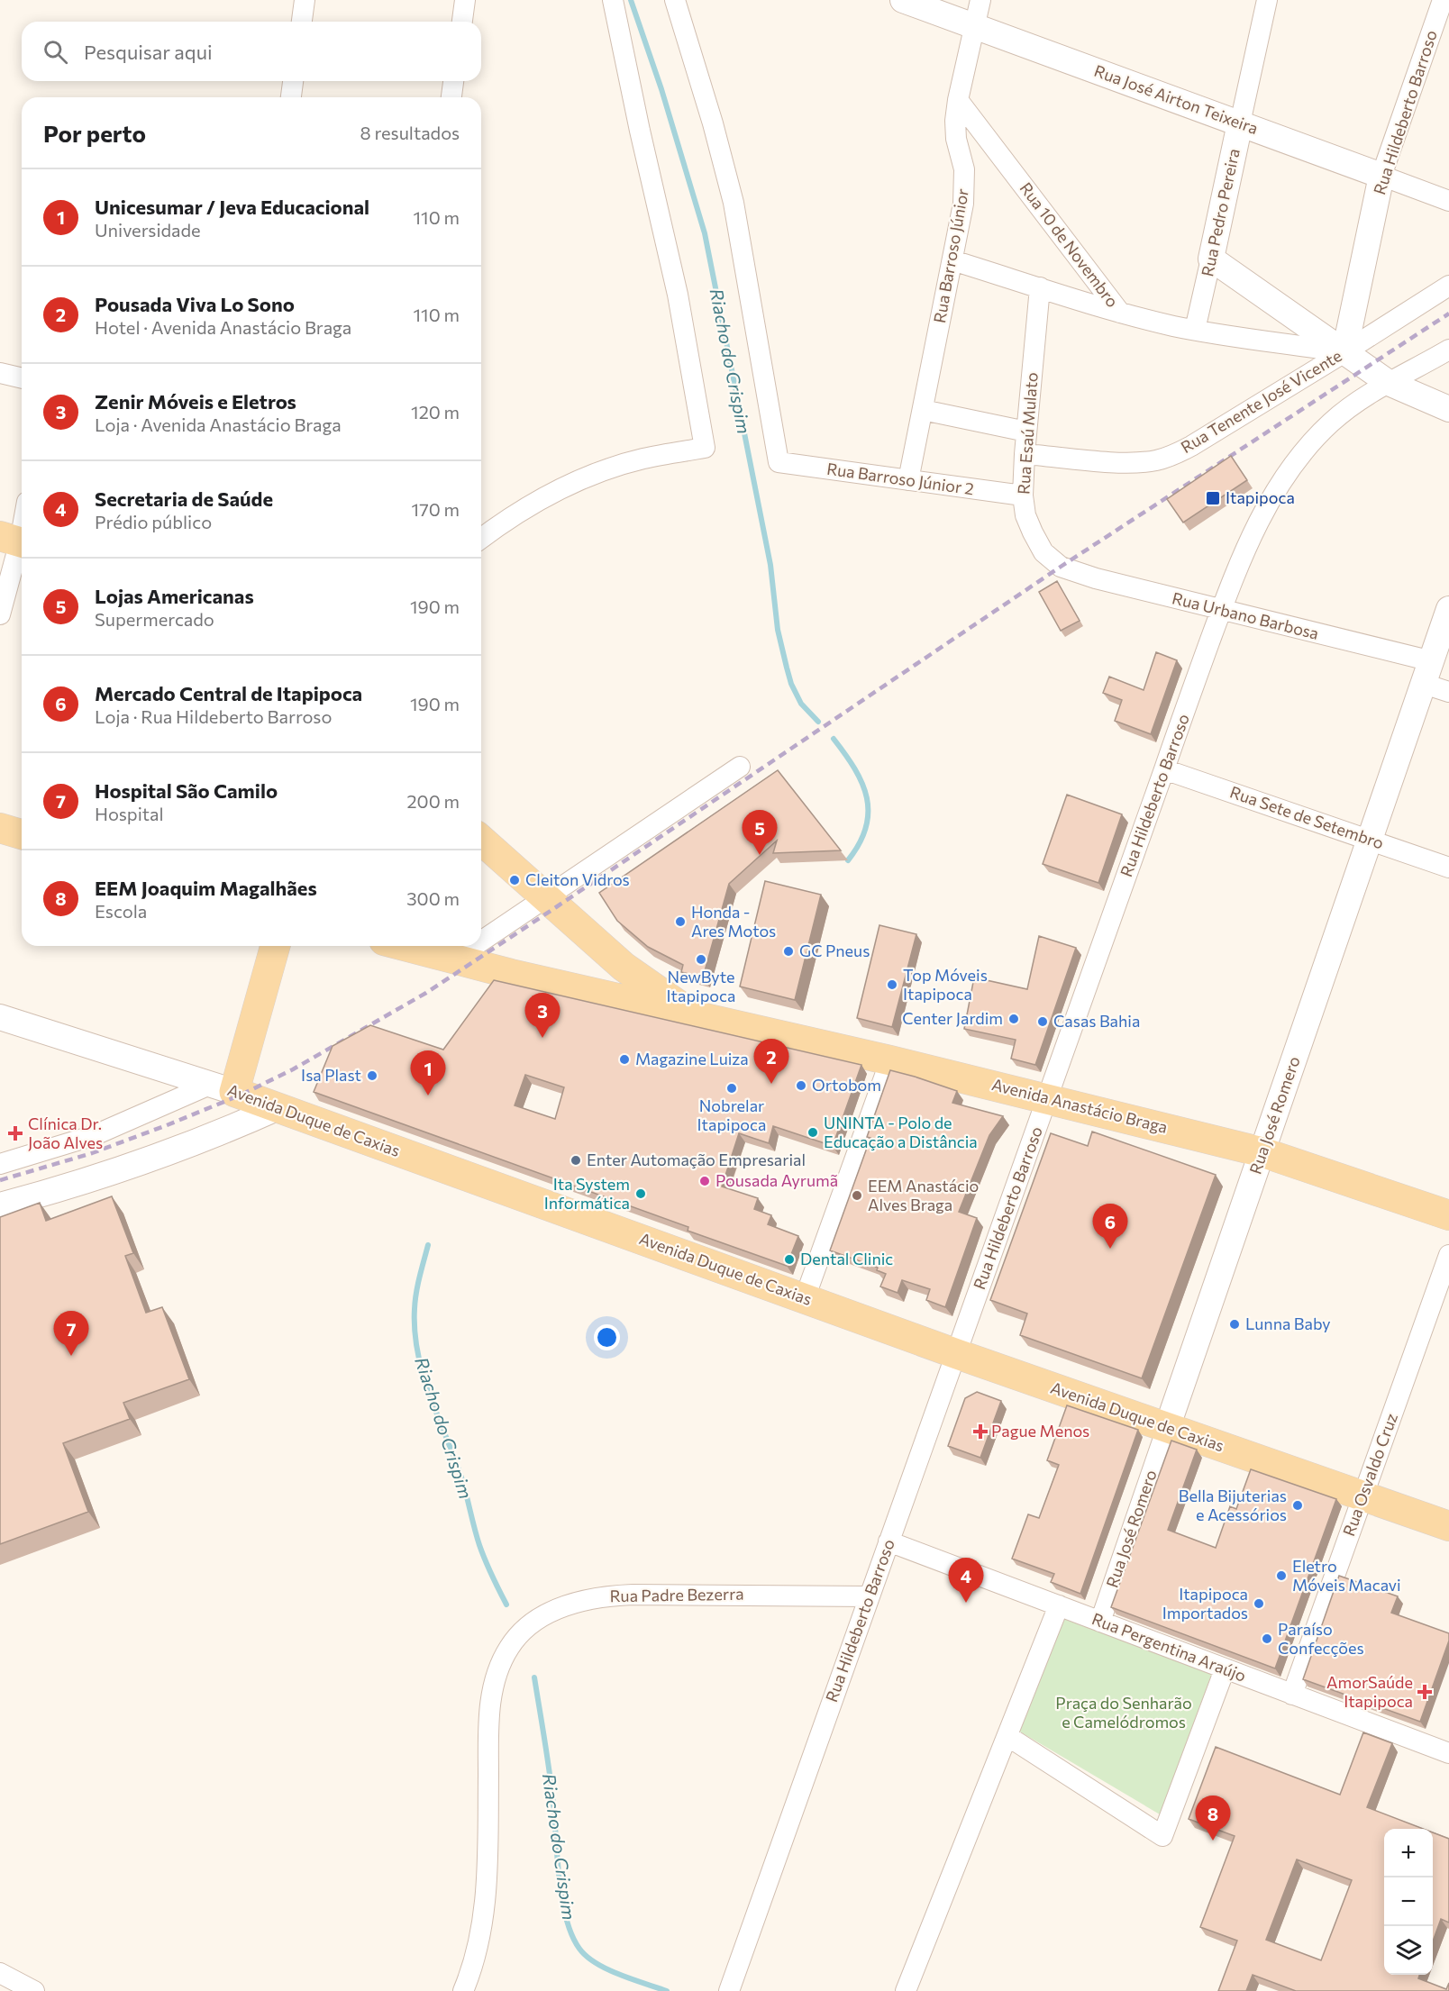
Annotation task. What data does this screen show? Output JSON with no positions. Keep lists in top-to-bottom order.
{
  "streets": {
    "main road": ["Avenida Anastácio Braga", "Avenida Duque de Caxias"],
    "street": [
      "Rua José Airton Teixeira",
      "Rua Hildeberto Barroso",
      "Rua Pedro Pereira",
      "Rua 10 de Novembro",
      "Rua Barroso Júnior",
      "Rua Tenente José Vicente",
      "Rua Esaú Mulato",
      "Rua Barroso Júnior 2",
      "Rua Urbano Barbosa",
      "Rua Sete de Setembro",
      "Rua José Romero",
      "Rua Osvaldo Cruz",
      "Rua Padre Bezerra",
      "Rua Pergentina Araújo"
    ]
  },
  "crossings": [
    ["Rua José Airton Teixeira", "Rua Hildeberto Barroso"],
    ["Rua José Airton Teixeira", "Rua Pedro Pereira"],
    ["Rua José Airton Teixeira", "Rua Barroso Júnior"],
    ["Rua Hildeberto Barroso", "Rua 10 de Novembro"],
    ["Rua Hildeberto Barroso", "Rua Tenente José Vicente"],
    ["Rua Hildeberto Barroso", "Rua Urbano Barbosa"],
    ["Rua Hildeberto Barroso", "Rua Sete de Setembro"],
    ["Rua Hildeberto Barroso", "Avenida Anastácio Braga"],
    ["Rua Hildeberto Barroso", "Avenida Duque de Caxias"],
    ["Rua Hildeberto Barroso", "Rua Padre Bezerra"],
    ["Rua Hildeberto Barroso", "Rua Pergentina Araújo"],
    ["Rua Pedro Pereira", "Rua 10 de Novembro"],
    ["Rua 10 de Novembro", "Rua Barroso Júnior"],
    ["Rua 10 de Novembro", "Rua Tenente José Vicente"],
    ["Rua Barroso Júnior", "Rua Barroso Júnior 2"],
    ["Rua Tenente José Vicente", "Rua Esaú Mulato"],
    ["Rua Esaú Mulato", "Rua Barroso Júnior 2"],
    ["Rua Esaú Mulato", "Rua Urbano Barbosa"],
    ["Rua Urbano Barbosa", "Rua José Romero"],
    ["Rua Sete de Setembro", "Rua José Romero"],
    ["Avenida Anastácio Braga", "Rua José Romero"],
    ["Rua José Romero", "Avenida Duque de Caxias"],
    ["Rua José Romero", "Rua Pergentina Araújo"],
    ["Avenida Duque de Caxias", "Rua Osvaldo Cruz"],
    ["Rua Osvaldo Cruz", "Rua Pergentina Araújo"]
  ],
  "water": ["Riacho do Crispim"],
  "parks": ["Praça do Senharão e Camelódromos"],
  "places": {
    "transit": ["Itapipoca"],
    "other": [
      "Cleiton Vidros",
      "Honda - Ares Motos",
      "GC Pneus",
      "NewByte Itapipoca",
      "Top Móveis Itapipoca",
      "Center Jardim",
      "Casas Bahia",
      "Magazine Luiza",
      "Isa Plast",
      "Ortobom",
      "Nobrelar Itapipoca",
      "UNINTA - Polo de Educação a Distância",
      "Enter Automação Empresarial",
      "Pousada Ayrumã",
      "Ita System Informática",
      "EEM Anastácio Alves Braga",
      "Dental Clinic",
      "Lunna Baby",
      "Bella Bijuterias e Acessórios",
      "Eletro Móveis Macavi",
      "Itapipoca Importados",
      "Paraíso Confecções"
    ],
    "health": ["Clínica Dr. João Alves", "Pague Menos", "AmorSaúde Itapipoca"]
  },
  "page": {
    "search": "Pesquisar aqui",
    "heading": ["Por perto", "8 resultados"],
    "list": [
      {
        "mark": "1",
        "name": "Unicesumar / Jeva Educacional",
        "note": "Universidade",
        "value": "110 m"
      },
      {
        "mark": "2",
        "name": "Pousada Viva Lo Sono",
        "note": "Hotel · Avenida Anastácio Braga",
        "value": "110 m"
      },
      {
        "mark": "3",
        "name": "Zenir Móveis e Eletros",
        "note": "Loja · Avenida Anastácio Braga",
        "value": "120 m"
      },
      {
        "mark": "4",
        "name": "Secretaria de Saúde",
        "note": "Prédio público",
        "value": "170 m"
      },
      {
        "mark": "5",
        "name": "Lojas Americanas",
        "note": "Supermercado",
        "value": "190 m"
      },
      {
        "mark": "6",
        "name": "Mercado Central de Itapipoca",
        "note": "Loja · Rua Hildeberto Barroso",
        "value": "190 m"
      },
      {
        "mark": "7",
        "name": "Hospital São Camilo",
        "note": "Hospital",
        "value": "200 m"
      },
      {
        "mark": "8",
        "name": "EEM Joaquim Magalhães",
        "note": "Escola",
        "value": "300 m"
      }
    ],
    "pins": [
      "5",
      "3",
      "2",
      "1",
      "6",
      "7",
      "4",
      "8"
    ],
    "map_buttons": ["+", "−"]
  }
}
